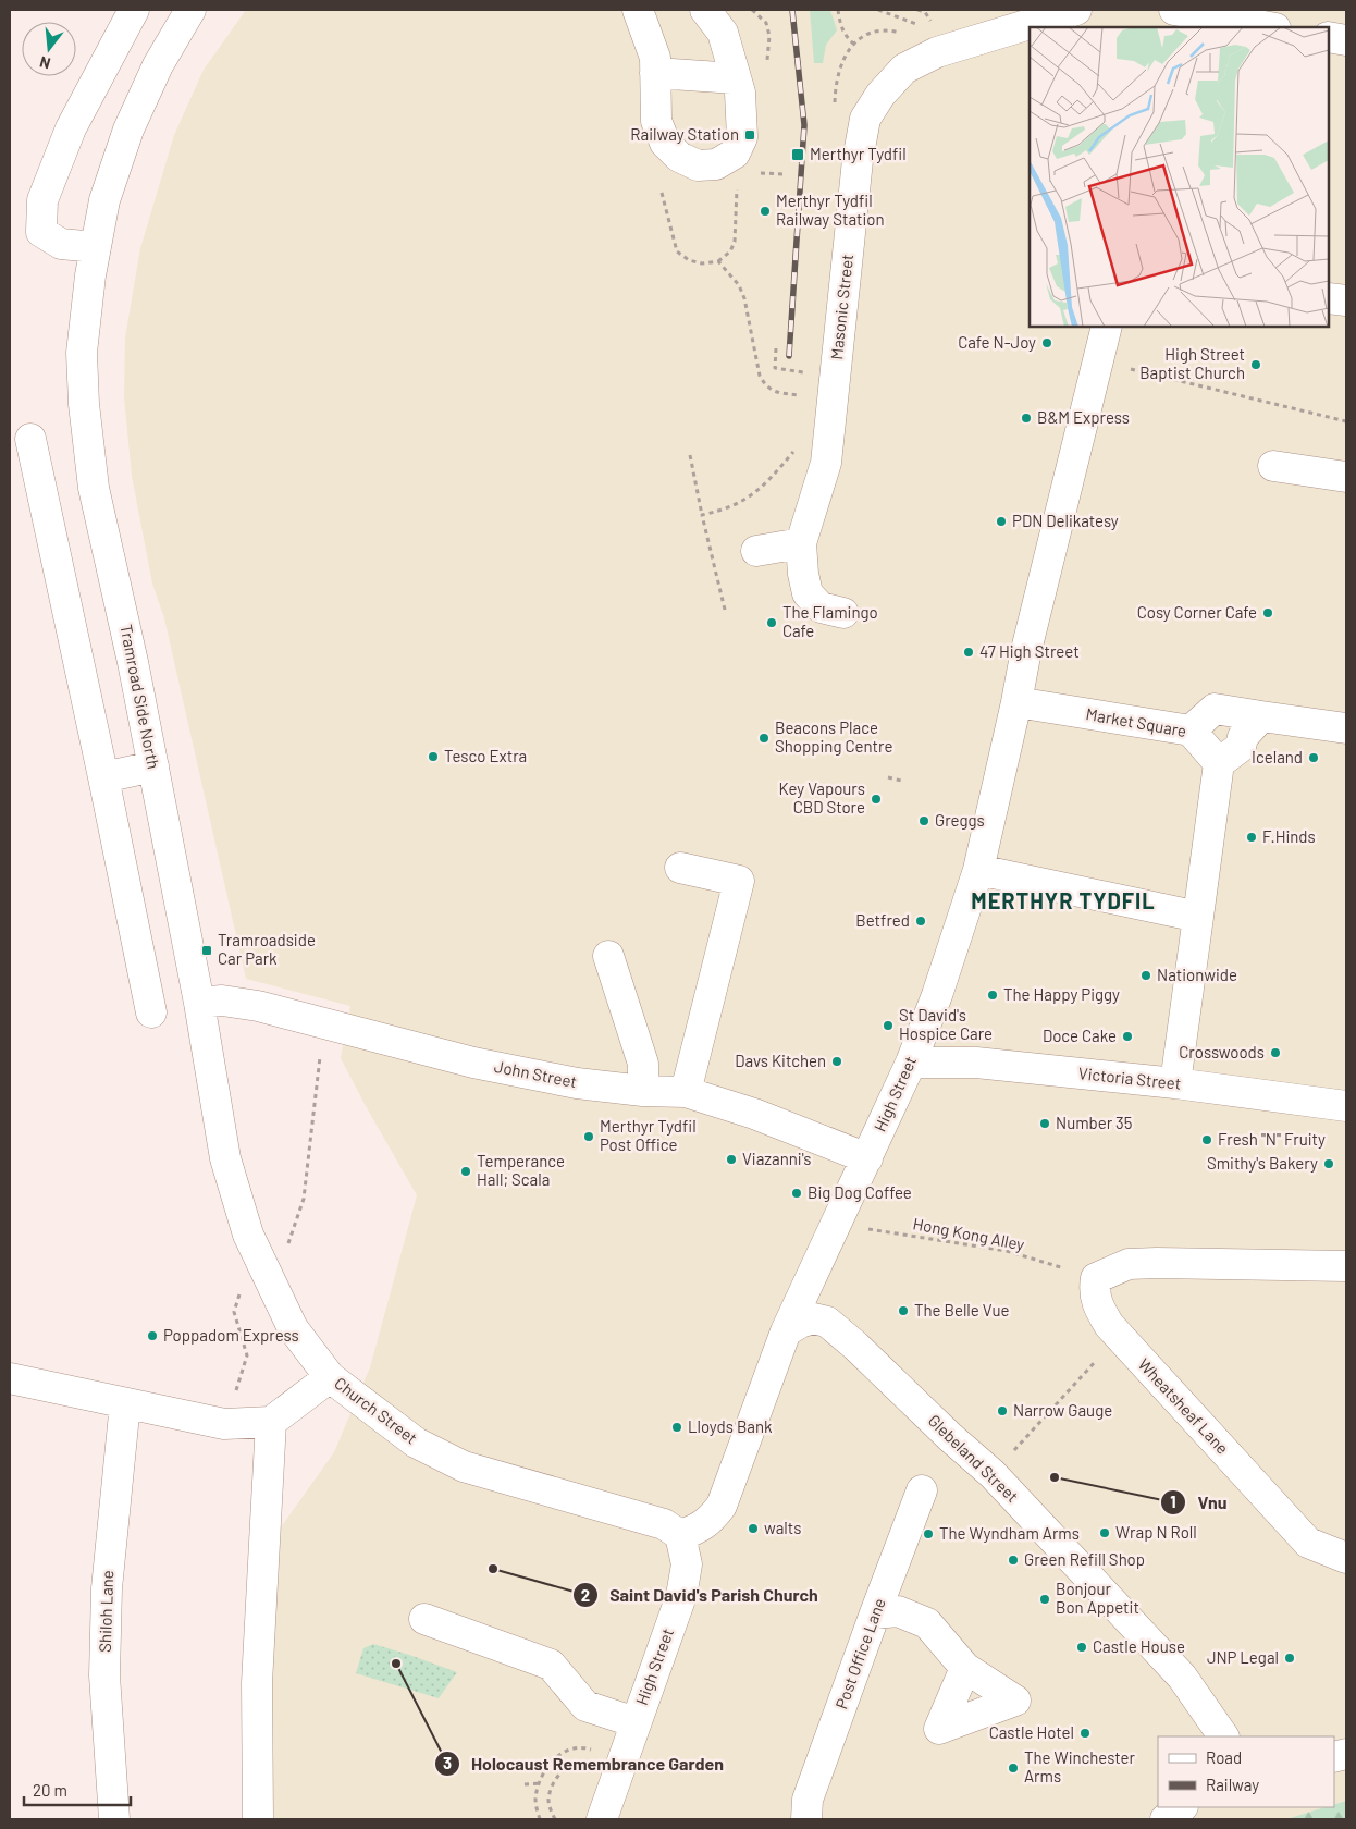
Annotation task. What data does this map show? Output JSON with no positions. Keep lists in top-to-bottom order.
{
  "streets": {
    "street": [
      "Masonic Street",
      "Tramroad Side North",
      "Market Square",
      "John Street",
      "Victoria Street",
      "High Street",
      "Wheatsheaf Lane",
      "Church Street",
      "Glebeland Street",
      "Shiloh Lane",
      "Post Office Lane"
    ],
    "path": ["Hong Kong Alley"]
  },
  "crossings": [
    ["Tramroad Side North", "John Street"],
    ["Tramroad Side North", "Church Street"],
    ["Market Square", "High Street"],
    ["John Street", "High Street"],
    ["Victoria Street", "High Street"],
    ["High Street", "Hong Kong Alley"],
    ["High Street", "Church Street"],
    ["High Street", "Glebeland Street"],
    ["Hong Kong Alley", "Wheatsheaf Lane"]
  ],
  "districts": ["MERTHYR TYDFIL"],
  "places": {
    "transit": ["Railway Station", "Merthyr Tydfil", "Tramroadside Car Park"],
    "other": [
      "Merthyr Tydfil Railway Station",
      "Cafe N-Joy",
      "High Street Baptist Church",
      "B&M Express",
      "PDN Delikatesy",
      "Cosy Corner Cafe",
      "The Flamingo Cafe",
      "47 High Street",
      "Beacons Place Shopping Centre",
      "Tesco Extra",
      "Iceland",
      "Key Vapours CBD Store",
      "Greggs",
      "F.Hinds",
      "Betfred",
      "Nationwide",
      "The Happy Piggy",
      "St David's Hospice Care",
      "Doce Cake",
      "Crosswoods",
      "Davs Kitchen",
      "Number 35",
      "Merthyr Tydfil Post Office",
      "Fresh \"N\" Fruity",
      "Viazanni's",
      "Smithy's Bakery",
      "Temperance Hall; Scala",
      "Big Dog Coffee",
      "The Belle Vue",
      "Poppadom Express",
      "Narrow Gauge",
      "Lloyds Bank",
      "Vnu",
      "walts",
      "Wrap N Roll",
      "The Wyndham Arms",
      "Green Refill Shop",
      "Saint David's Parish Church",
      "Bonjour Bon Appetit",
      "Castle House",
      "JNP Legal",
      "Holocaust Remembrance Garden",
      "Castle Hotel",
      "The Winchester Arms"
    ]
  },
  "legend": ["Road", "Railway"],
  "scale_bar": "20 m",
  "north": "bottom"
}
